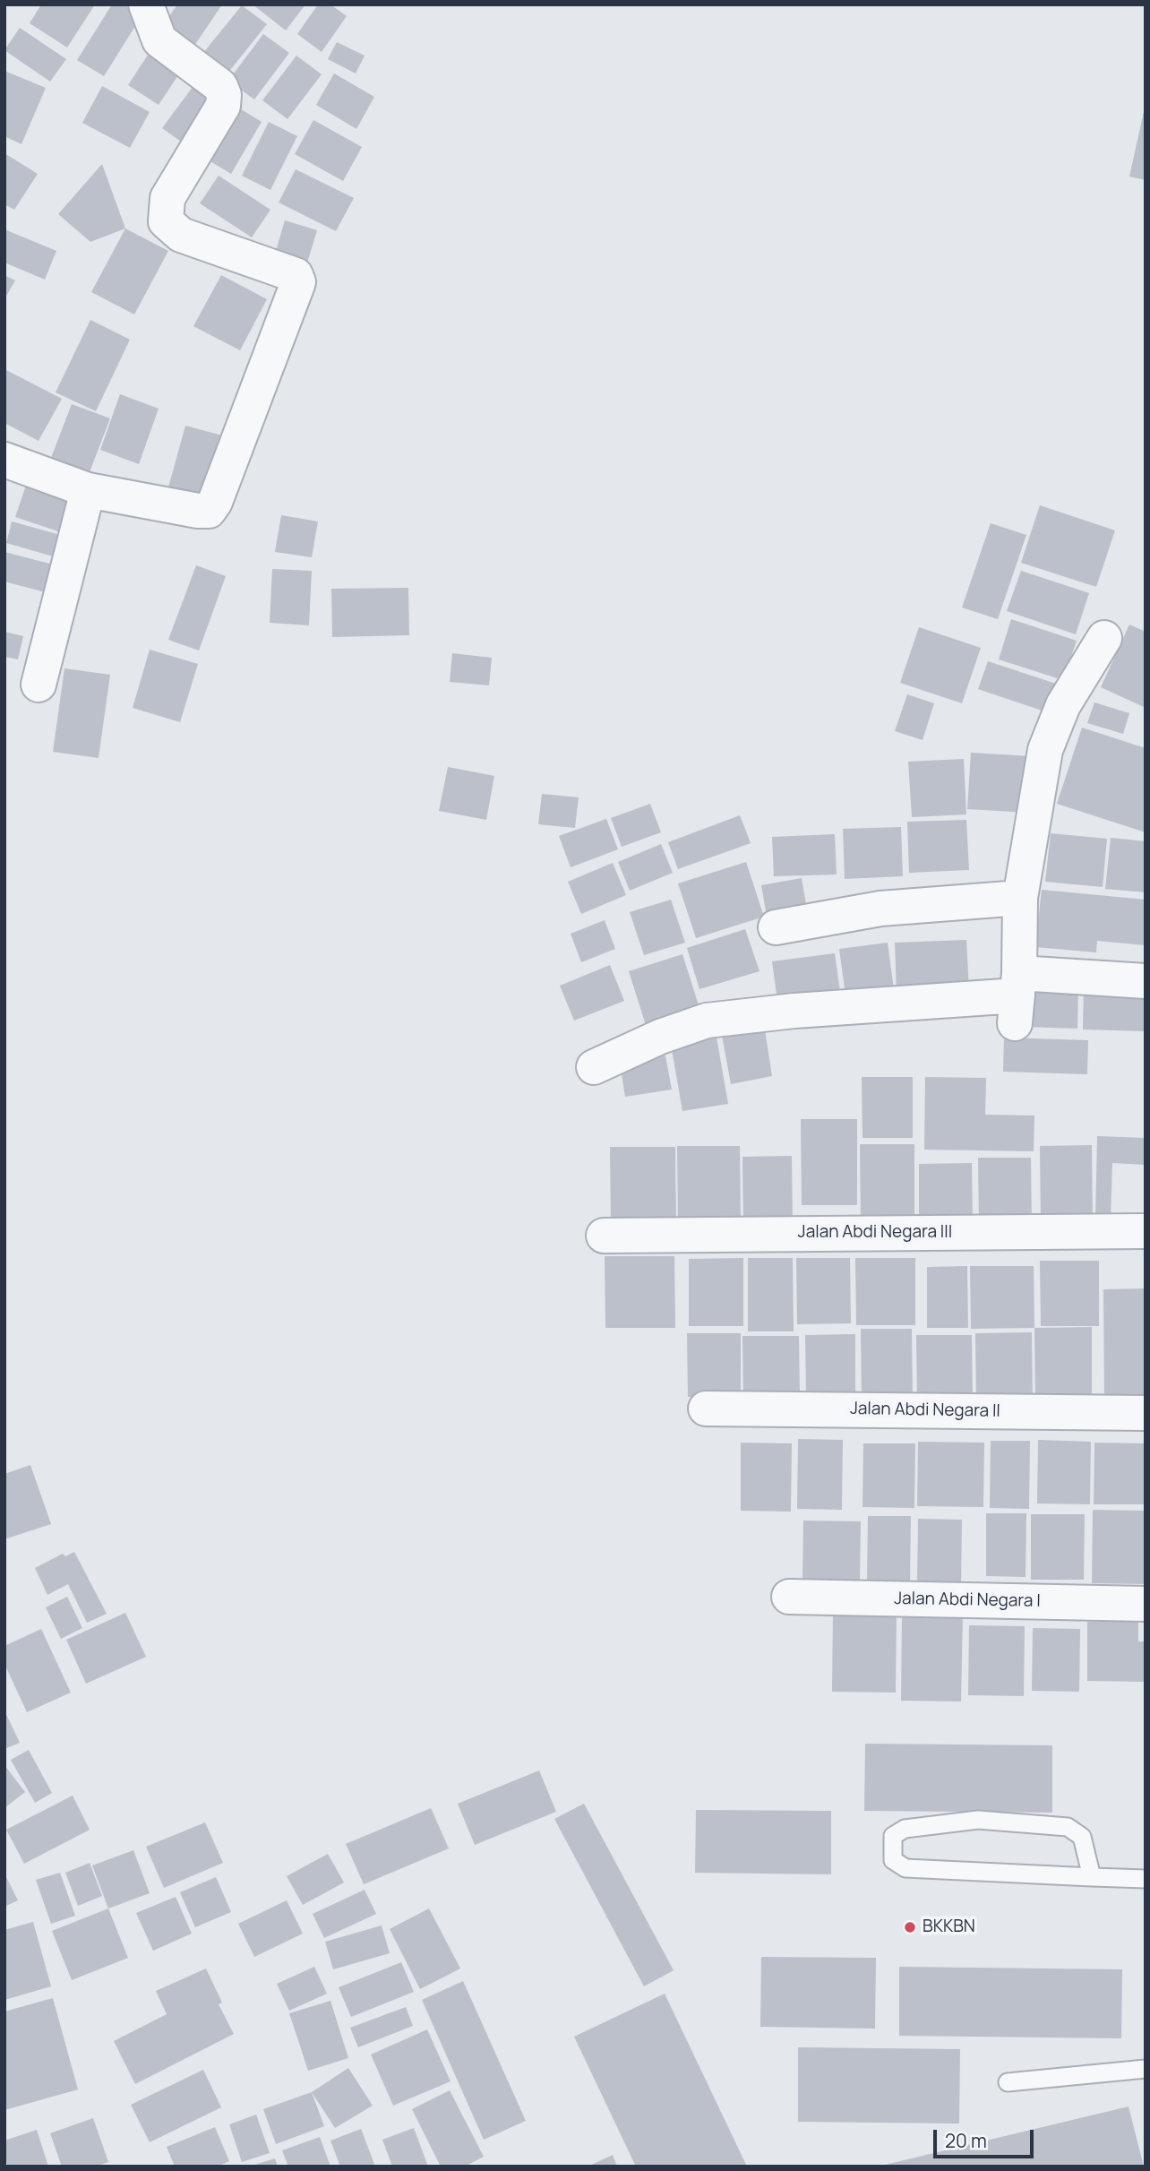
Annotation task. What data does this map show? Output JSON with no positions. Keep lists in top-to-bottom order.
{
  "streets": {
    "street": ["Jalan Abdi Negara III", "Jalan Abdi Negara II", "Jalan Abdi Negara I"]
  },
  "places": ["BKKBN"],
  "scale_bar": "20 m"
}
